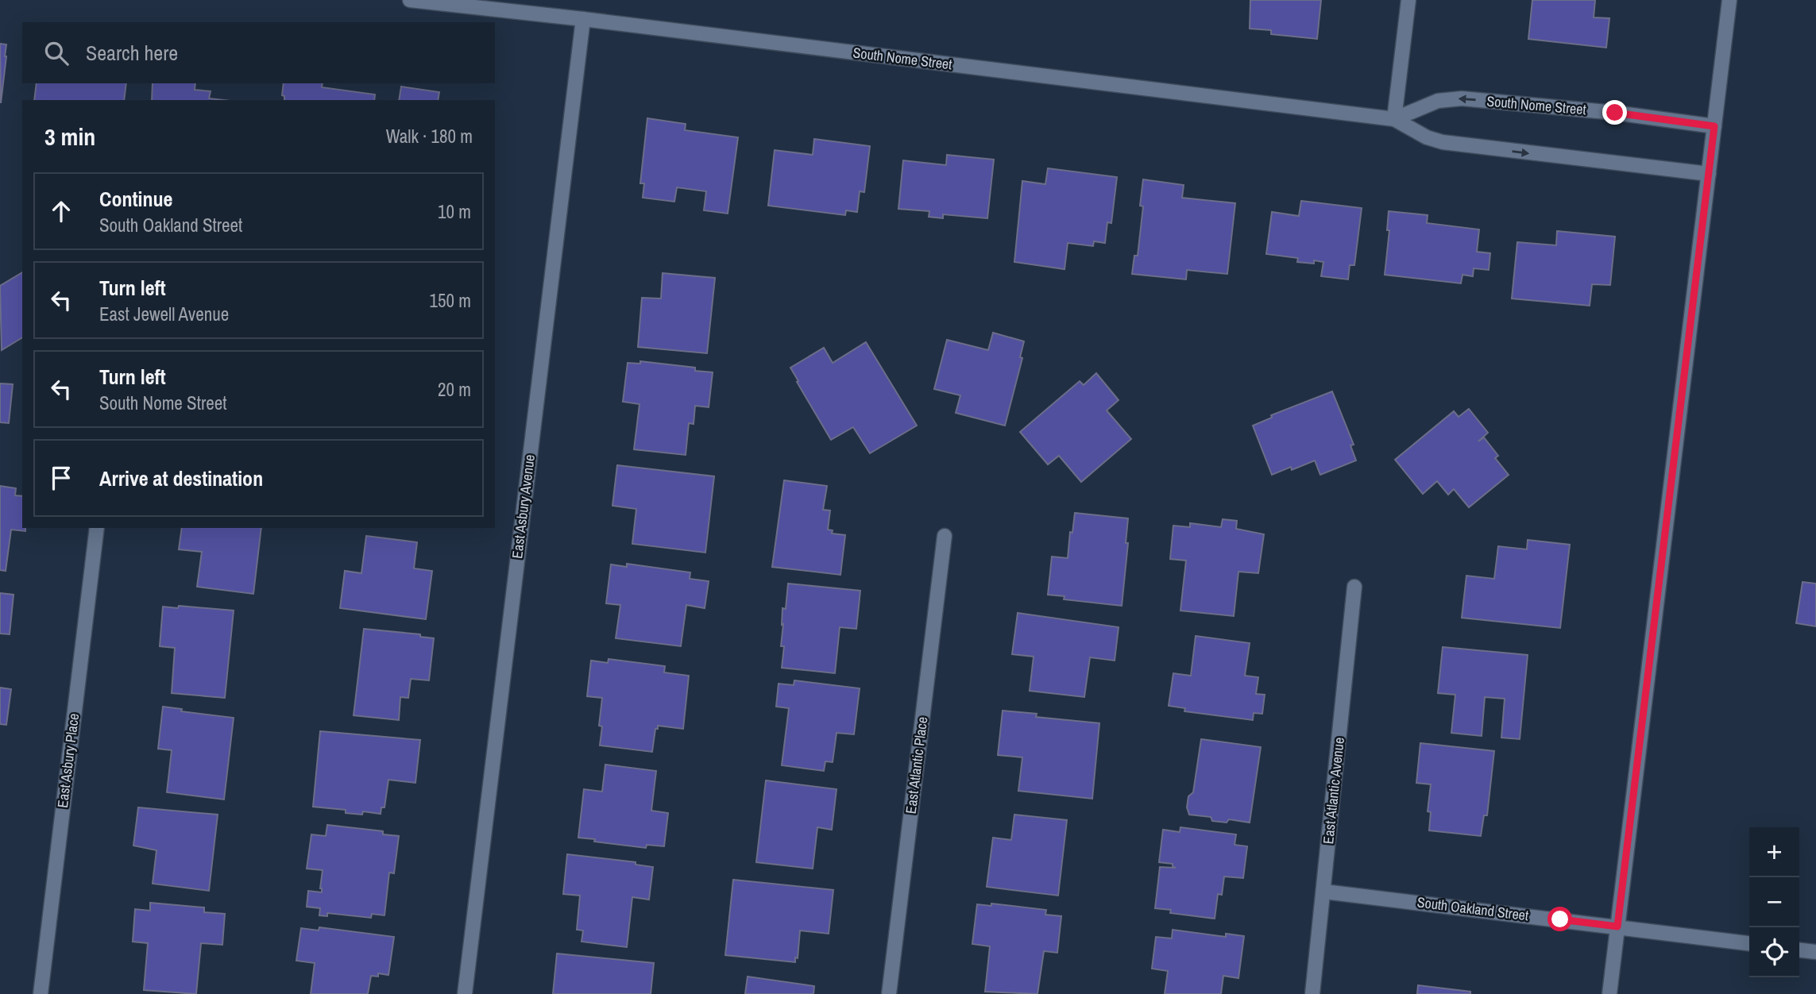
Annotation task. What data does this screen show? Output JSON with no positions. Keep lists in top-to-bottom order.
{
  "streets": {
    "street": [
      "South Nome Street",
      "East Asbury Avenue",
      "East Asbury Place",
      "East Atlantic Place",
      "East Atlantic Avenue",
      "South Oakland Street"
    ]
  },
  "crossings": [
    ["South Nome Street", "East Asbury Avenue"],
    ["East Atlantic Avenue", "South Oakland Street"]
  ],
  "page": {
    "search": "Search here",
    "heading": ["3 min", "Walk · 180 m"],
    "list": [
      ["Continue", "South Oakland Street", "10 m"],
      ["Turn left", "East Jewell Avenue", "150 m"],
      ["Turn left", "South Nome Street", "20 m"],
      "Arrive at destination"
    ],
    "map_buttons": ["+", "−"]
  }
}
